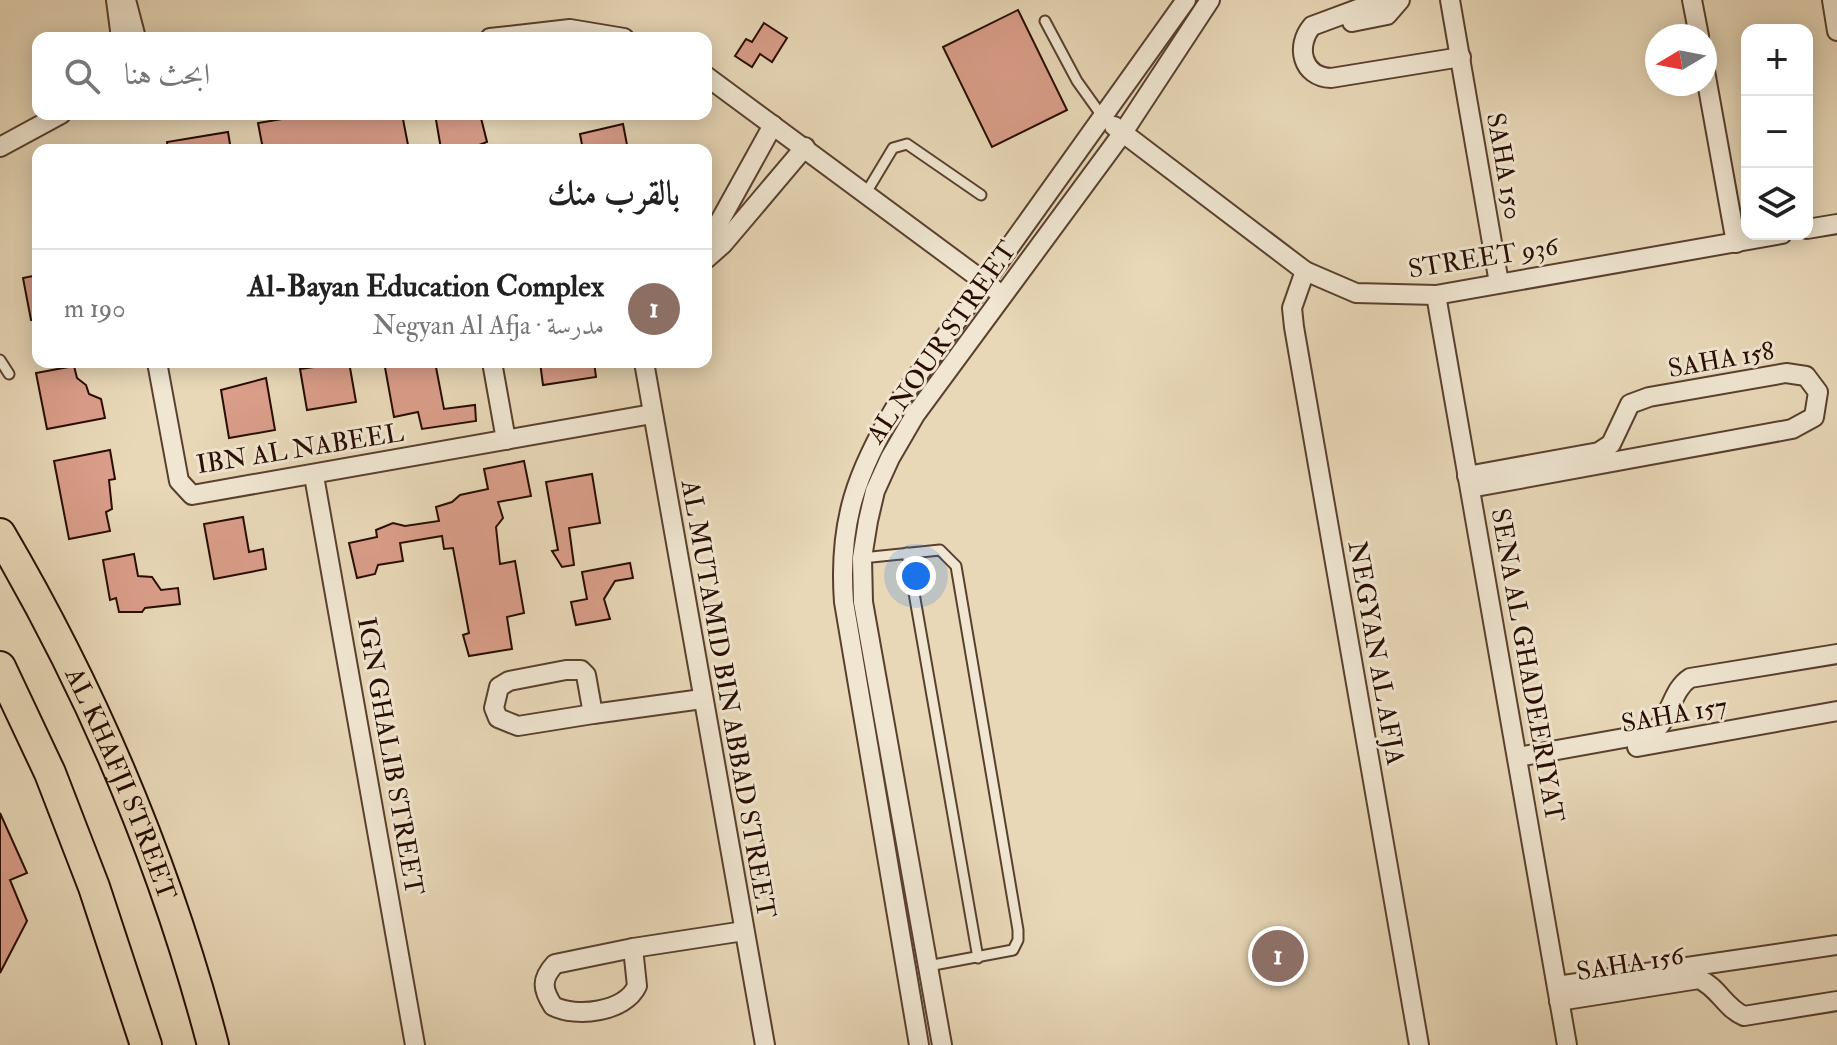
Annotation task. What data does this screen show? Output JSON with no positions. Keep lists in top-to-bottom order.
{
  "streets": {
    "highway": ["AL KHAFJI STREET"],
    "street": [
      "SAHA 150",
      "STREET 936",
      "AL NOUR STREET",
      "SAHA 158",
      "IBN AL NABEEL",
      "NEGYAN AL AFJA",
      "SENA AL GHADEERIYAT",
      "AL MUTAMID BIN ABBAD STREET",
      "SAHA 157",
      "IGN GHALIB STREET",
      "SAHA 156"
    ]
  },
  "crossings": [
    ["SAHA 150", "STREET 936"],
    ["STREET 936", "AL NOUR STREET"],
    ["STREET 936", "NEGYAN AL AFJA"],
    ["STREET 936", "SENA AL GHADEERIYAT"],
    ["SAHA 158", "SENA AL GHADEERIYAT"],
    ["IBN AL NABEEL", "AL MUTAMID BIN ABBAD STREET"],
    ["IBN AL NABEEL", "IGN GHALIB STREET"],
    ["SENA AL GHADEERIYAT", "SAHA 157"],
    ["SENA AL GHADEERIYAT", "SAHA 156"]
  ],
  "north": "left",
  "page": {
    "map_buttons": ["+", "−"],
    "search": "ابحث هنا",
    "heading": "بالقرب منك",
    "list": [
      {
        "mark": "1",
        "name": "Al-Bayan Education Complex",
        "note": "مدرسة · Negyan Al Afja",
        "value": "190 m"
      }
    ],
    "pins": "1"
  }
}
